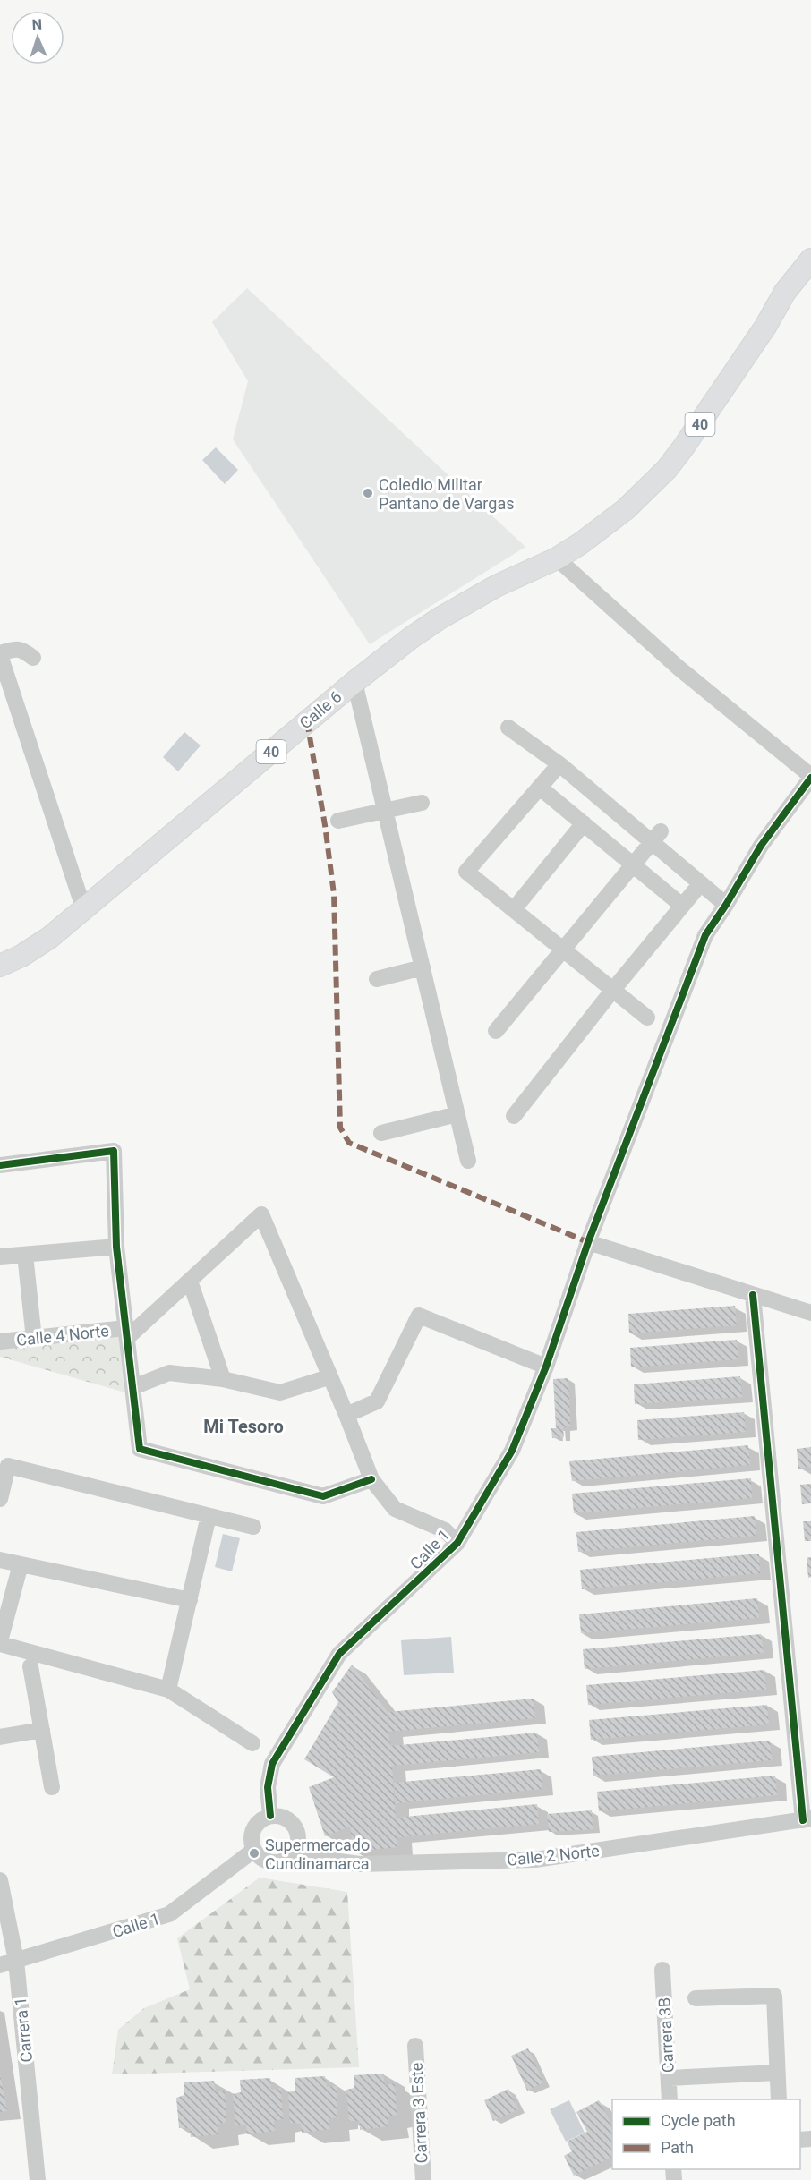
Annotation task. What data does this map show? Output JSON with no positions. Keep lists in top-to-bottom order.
{
  "streets": {
    "main road": ["40", "Calle 6"],
    "street": [
      "Calle 4 Norte",
      "Calle 1",
      "Calle 2 Norte",
      "Carrera 1",
      "Carrera 3B",
      "Carrera 3 Este"
    ]
  },
  "crossings": [
    ["40", "Calle 6"],
    ["Calle 1", "Calle 2 Norte"],
    ["Calle 1", "Carrera 1"]
  ],
  "districts": ["Mi Tesoro"],
  "places": ["Coledio Militar Pantano de Vargas", "Supermercado Cundinamarca"],
  "legend": ["Cycle path", "Path"],
  "north": "top"
}
